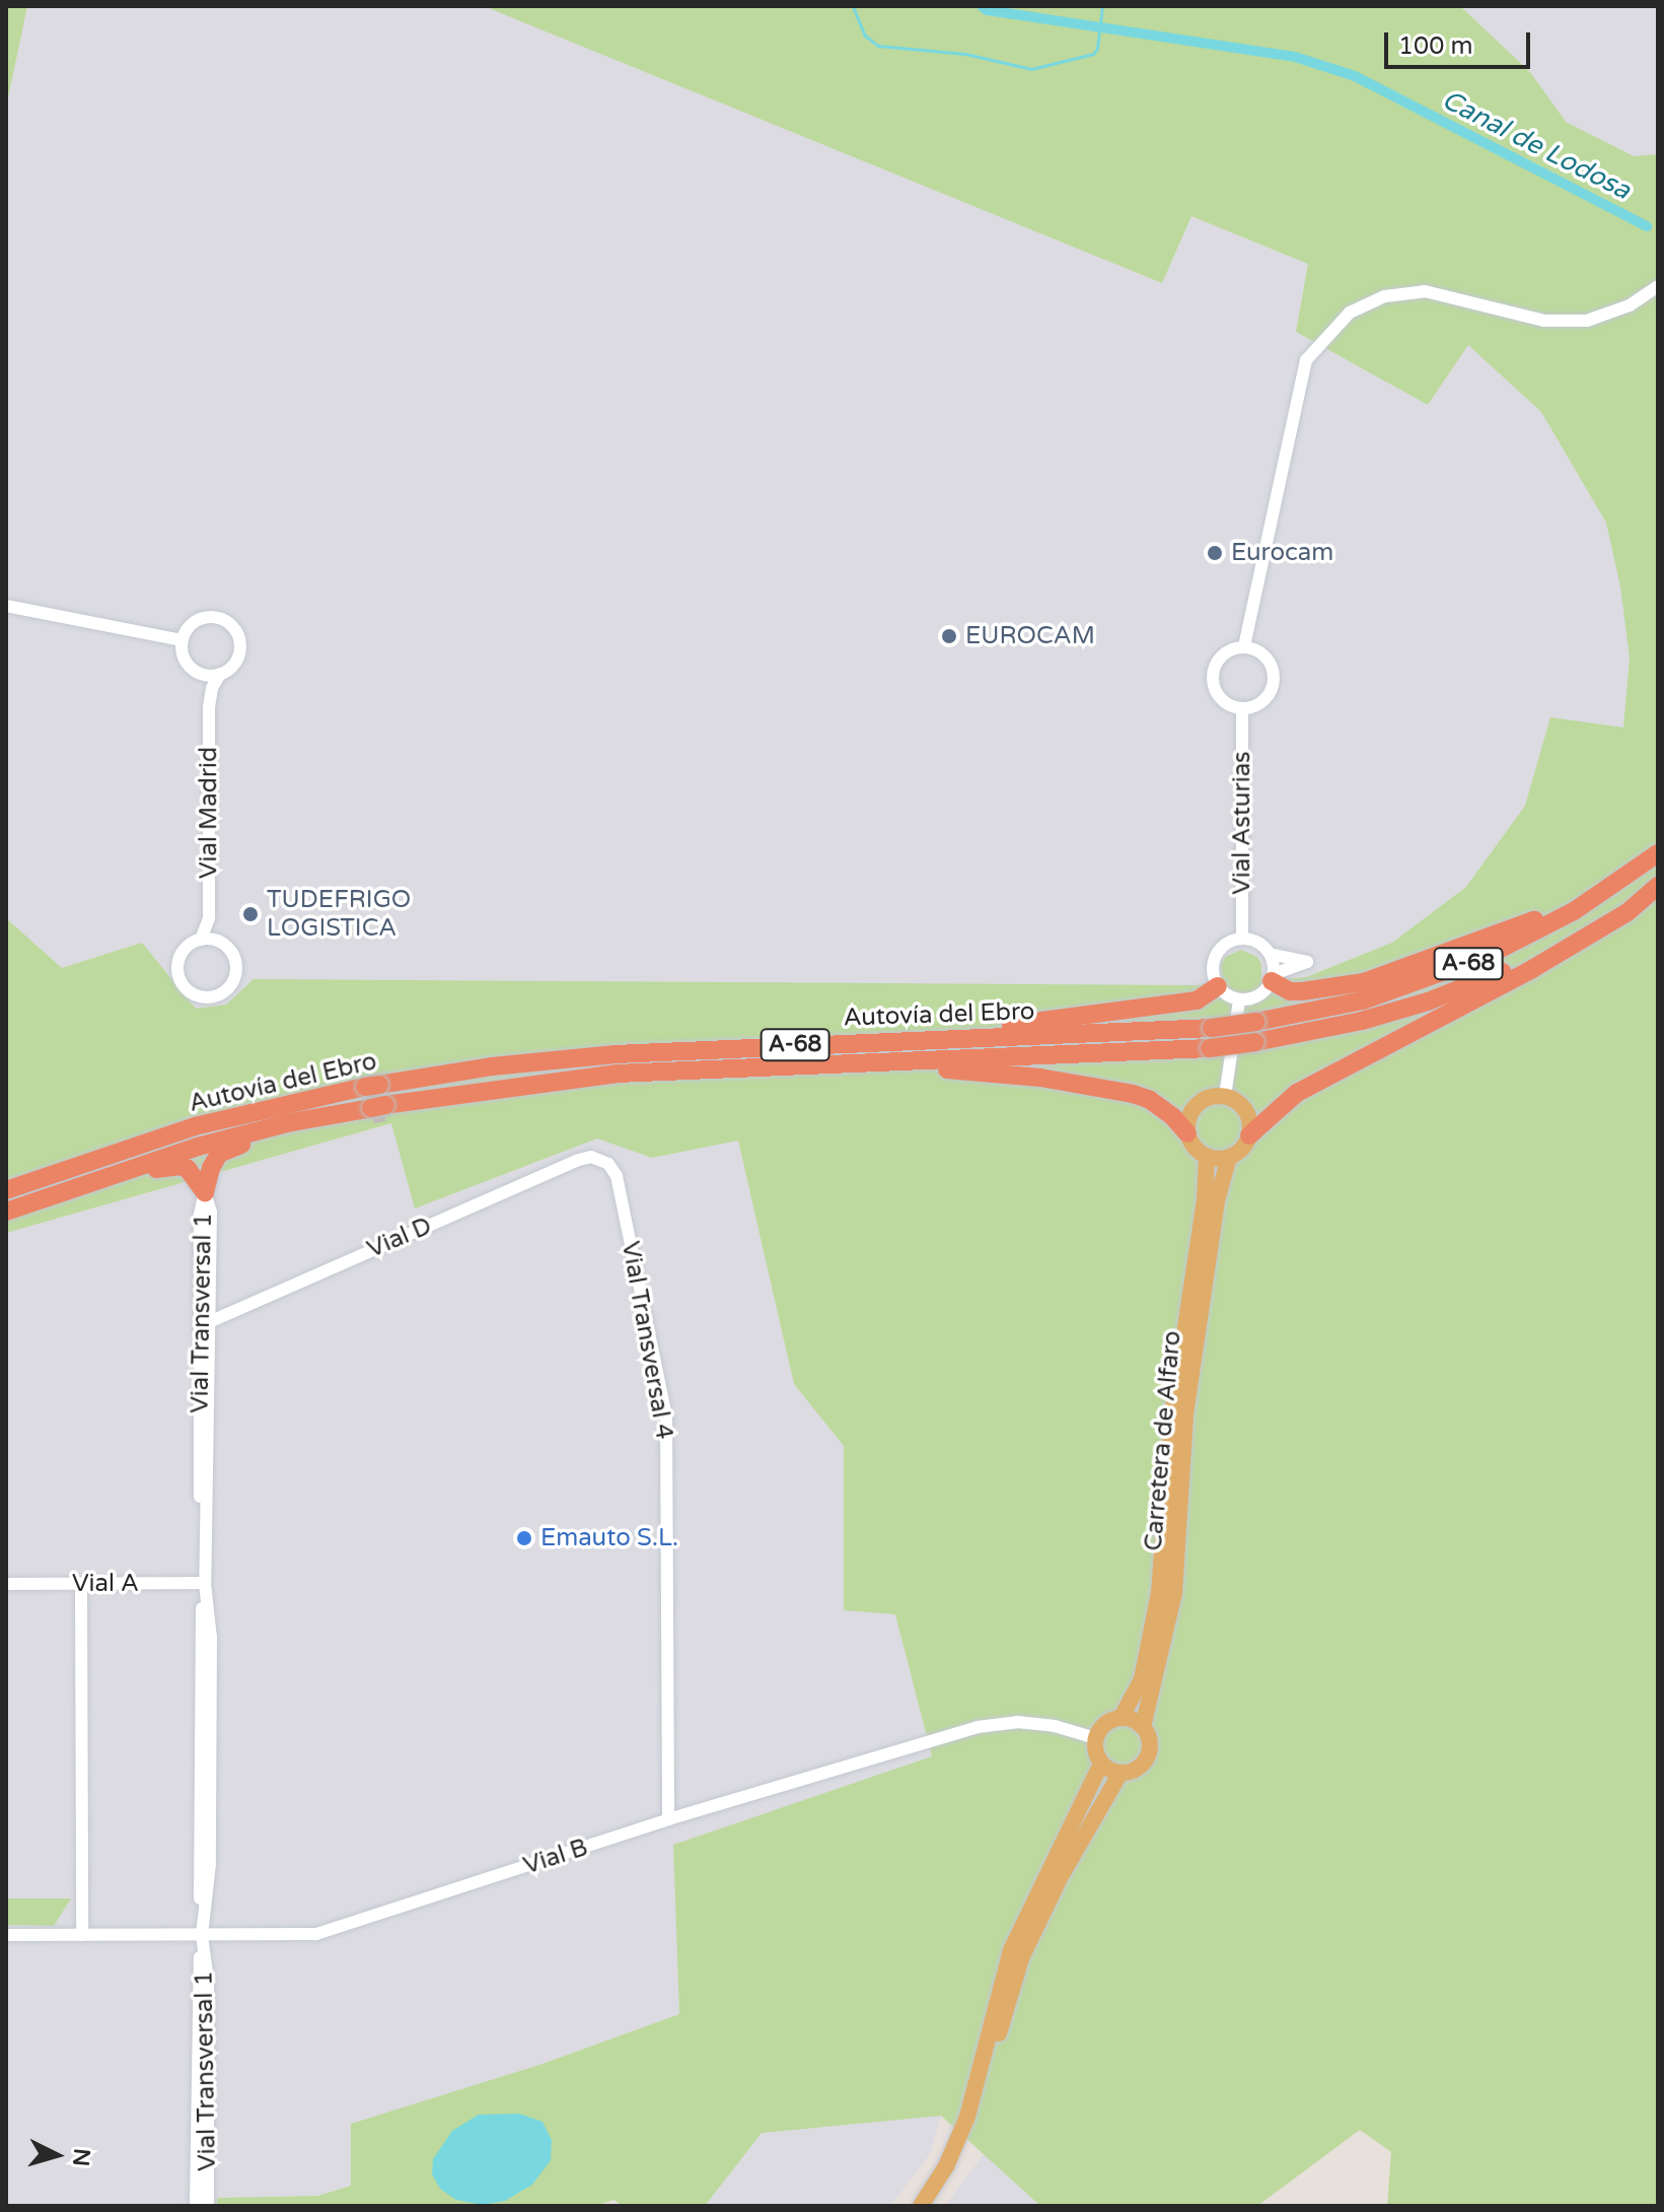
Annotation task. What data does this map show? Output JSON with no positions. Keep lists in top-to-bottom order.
{
  "streets": {
    "highway": ["A-68", "Autovía del Ebro"],
    "main road": ["Carretera de Alfaro"],
    "street": [
      "Vial Madrid",
      "Vial Asturias",
      "Vial D",
      "Vial Transversal 1",
      "Vial Transversal 4",
      "Vial A",
      "Vial B"
    ]
  },
  "crossings": [
    ["Vial D", "Vial Transversal 1"],
    ["Vial D", "Vial Transversal 4"],
    ["Vial Transversal 1", "Vial A"],
    ["Vial Transversal 1", "Vial B"],
    ["Vial Transversal 4", "Vial B"],
    ["Carretera de Alfaro", "Vial B"]
  ],
  "water": ["Canal de Lodosa"],
  "places": [
    "Eurocam",
    "EUROCAM",
    "TUDEFRIGO LOGISTICA",
    "Emauto S.L."
  ],
  "scale_bar": "100 m",
  "north": "right"
}
